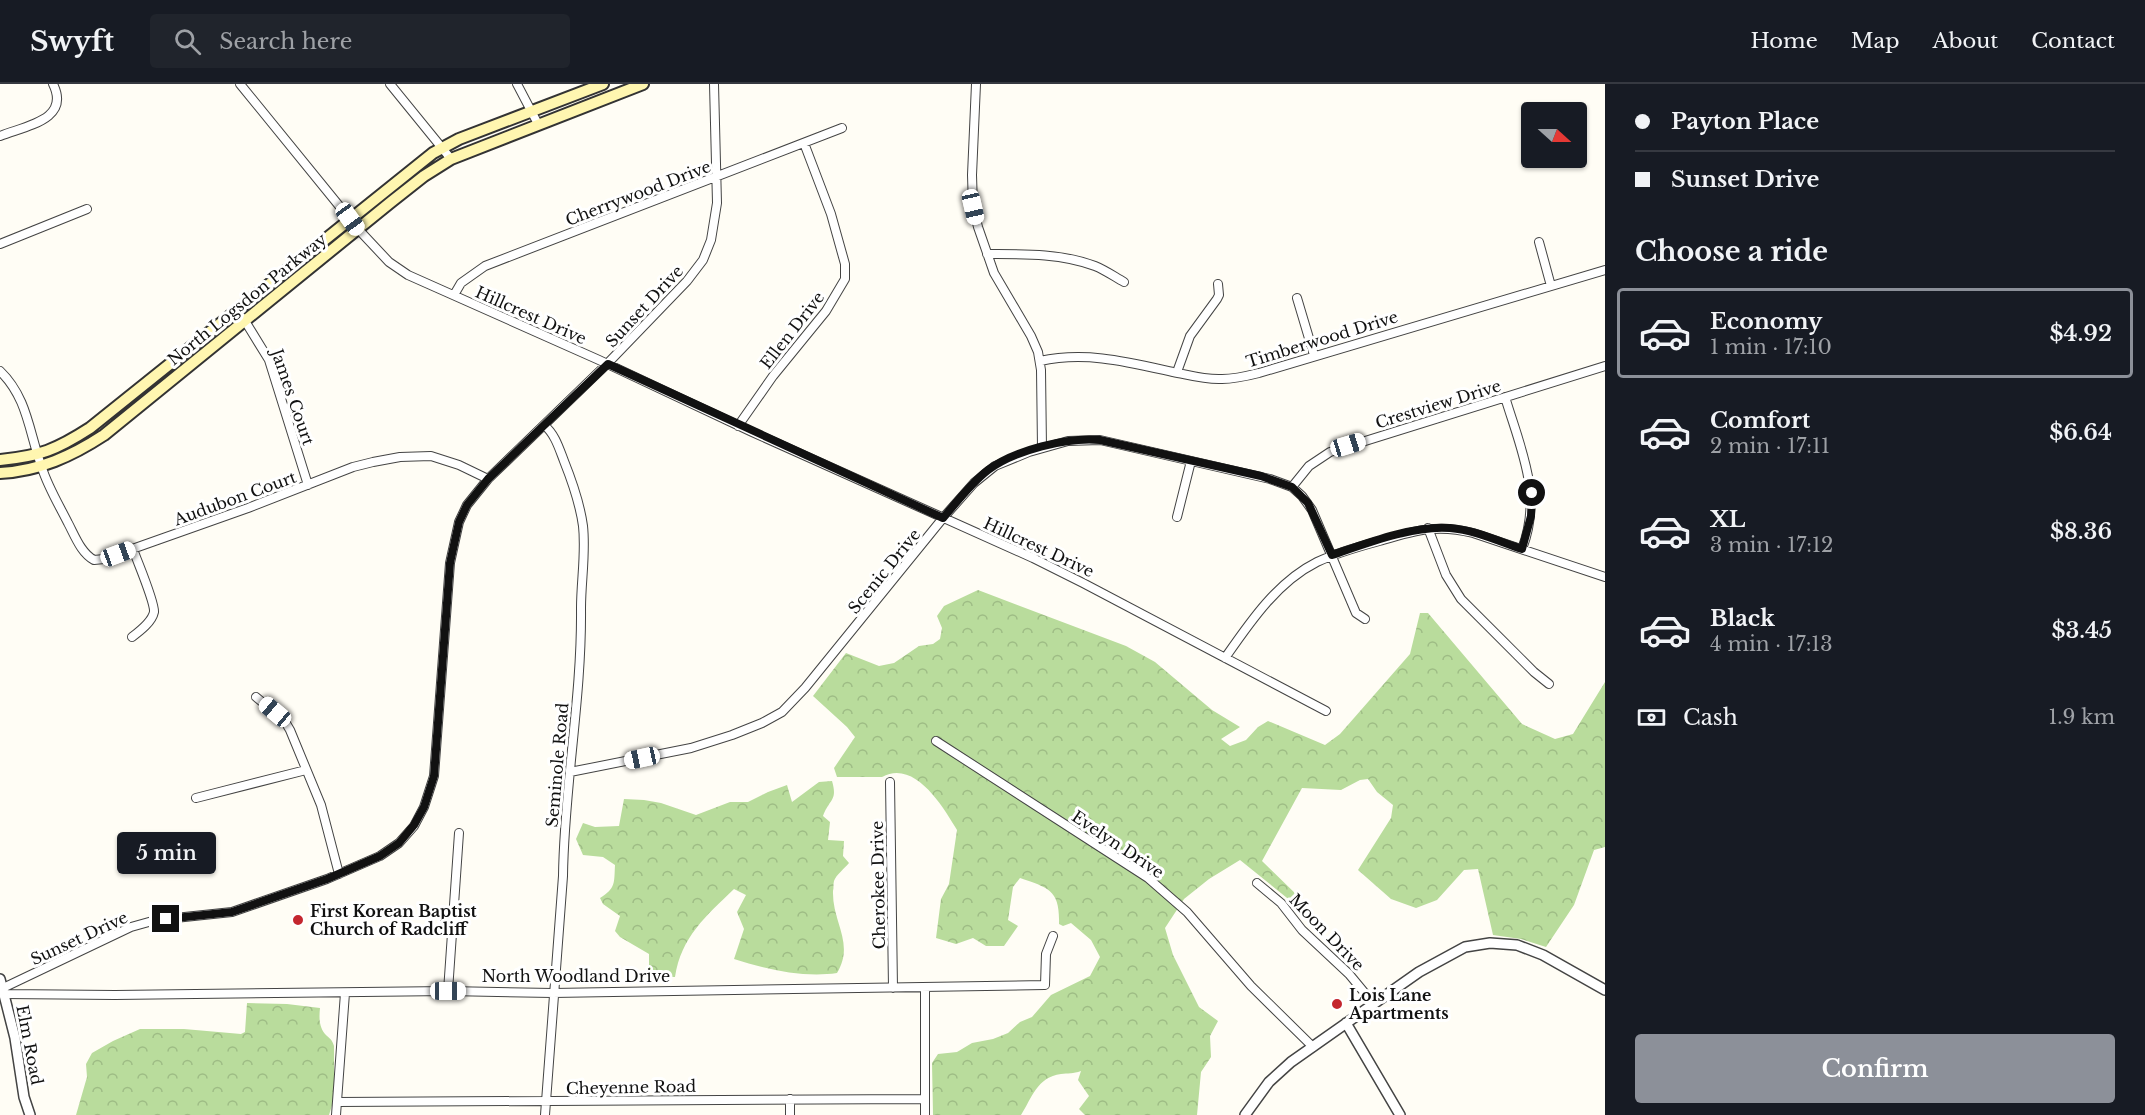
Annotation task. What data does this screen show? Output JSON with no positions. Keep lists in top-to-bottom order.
{
  "streets": {
    "main road": ["North Logsdon Parkway"],
    "street": [
      "Cherrywood Drive",
      "Sunset Drive",
      "Hillcrest Drive",
      "Ellen Drive",
      "Timberwood Drive",
      "James Court",
      "Crestview Drive",
      "Audubon Court",
      "Scenic Drive",
      "Seminole Road",
      "Evelyn Drive",
      "Cherokee Drive",
      "Moon Drive",
      "North Woodland Drive",
      "Elm Road",
      "Cheyenne Road"
    ]
  },
  "crossings": [
    ["Cherrywood Drive", "Sunset Drive"],
    ["Cherrywood Drive", "Hillcrest Drive"],
    ["Cherrywood Drive", "Ellen Drive"],
    ["North Logsdon Parkway", "Hillcrest Drive"],
    ["North Logsdon Parkway", "James Court"],
    ["North Logsdon Parkway", "Audubon Court"],
    ["Sunset Drive", "Hillcrest Drive"],
    ["Sunset Drive", "Audubon Court"],
    ["Sunset Drive", "Seminole Road"],
    ["Sunset Drive", "North Woodland Drive"],
    ["Sunset Drive", "Elm Road"],
    ["Hillcrest Drive", "Ellen Drive"],
    ["Hillcrest Drive", "Scenic Drive"],
    ["James Court", "Audubon Court"],
    ["Crestview Drive", "Scenic Drive"],
    ["Scenic Drive", "Seminole Road"],
    ["Seminole Road", "North Woodland Drive"],
    ["Seminole Road", "Cheyenne Road"],
    ["Cherokee Drive", "North Woodland Drive"],
    ["North Woodland Drive", "Elm Road"]
  ],
  "places": ["First Korean Baptist Church of Radcliff", "Lois Lane Apartments"],
  "north": "right",
  "page": {
    "header": "Swyft",
    "search": "Search here",
    "nav": [
      "Home",
      "Map",
      "About",
      "Contact"
    ],
    "banner": ["Payton Place", "Sunset Drive"],
    "heading": "Choose a ride",
    "list": [
      {
        "name": "Economy",
        "note": "1 min · 17:10",
        "value": "$4.92"
      },
      {
        "name": "Comfort",
        "note": "2 min · 17:11",
        "value": "$6.64"
      },
      {
        "name": "XL",
        "note": "3 min · 17:12",
        "value": "$8.36"
      },
      {
        "name": "Black",
        "note": "4 min · 17:13",
        "value": "$3.45"
      }
    ],
    "pay": ["Cash", "1.9 km"],
    "bubble": "5 min",
    "buttons": "Confirm"
  }
}
